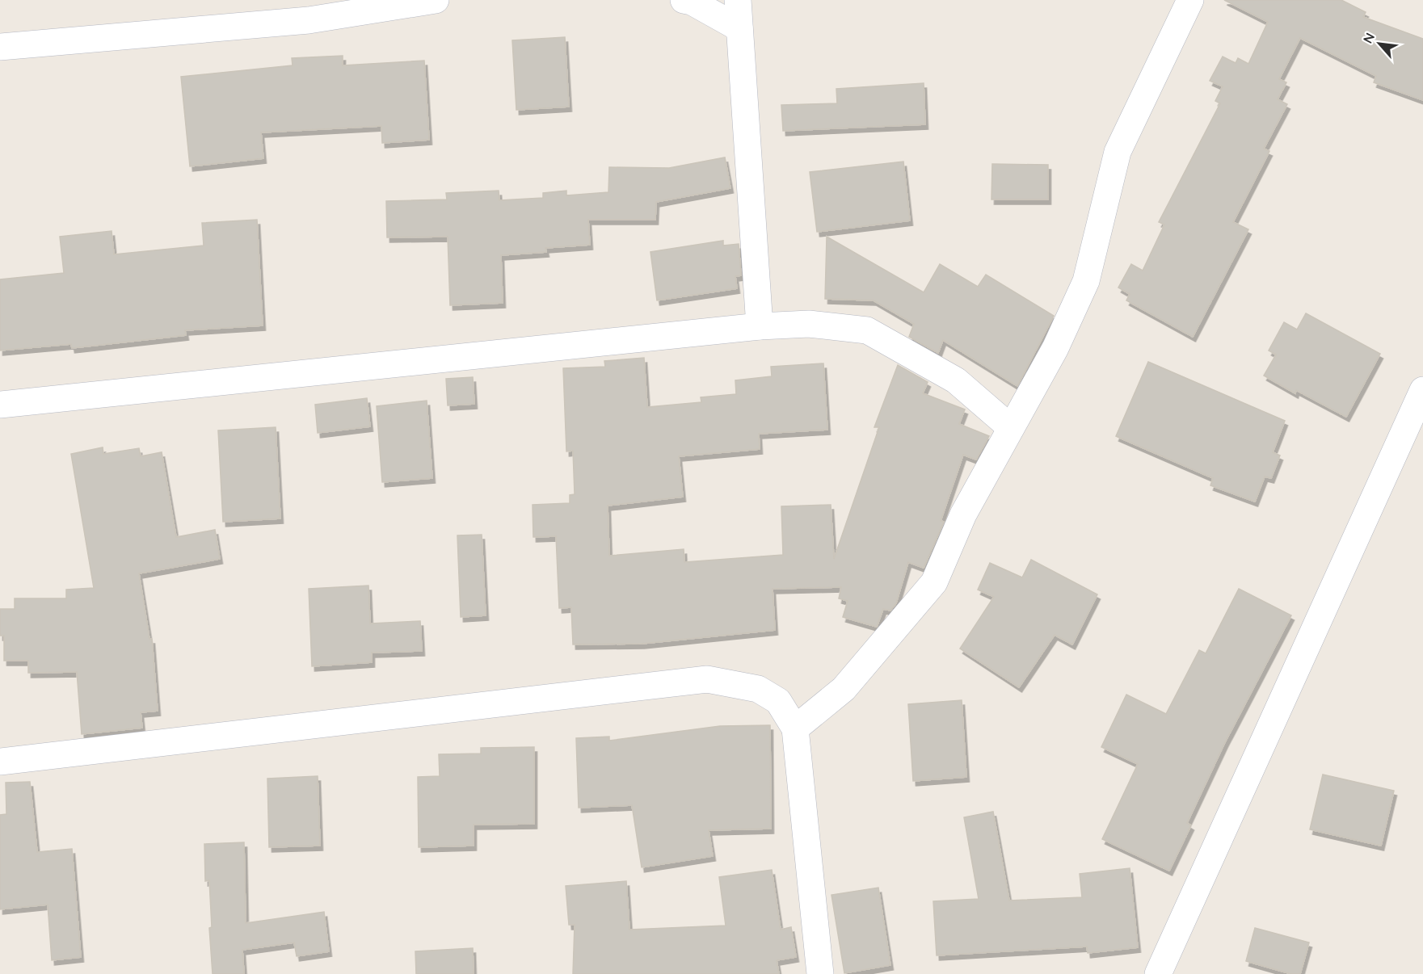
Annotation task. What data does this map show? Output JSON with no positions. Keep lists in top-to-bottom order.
{
  "north": "top left"
}
